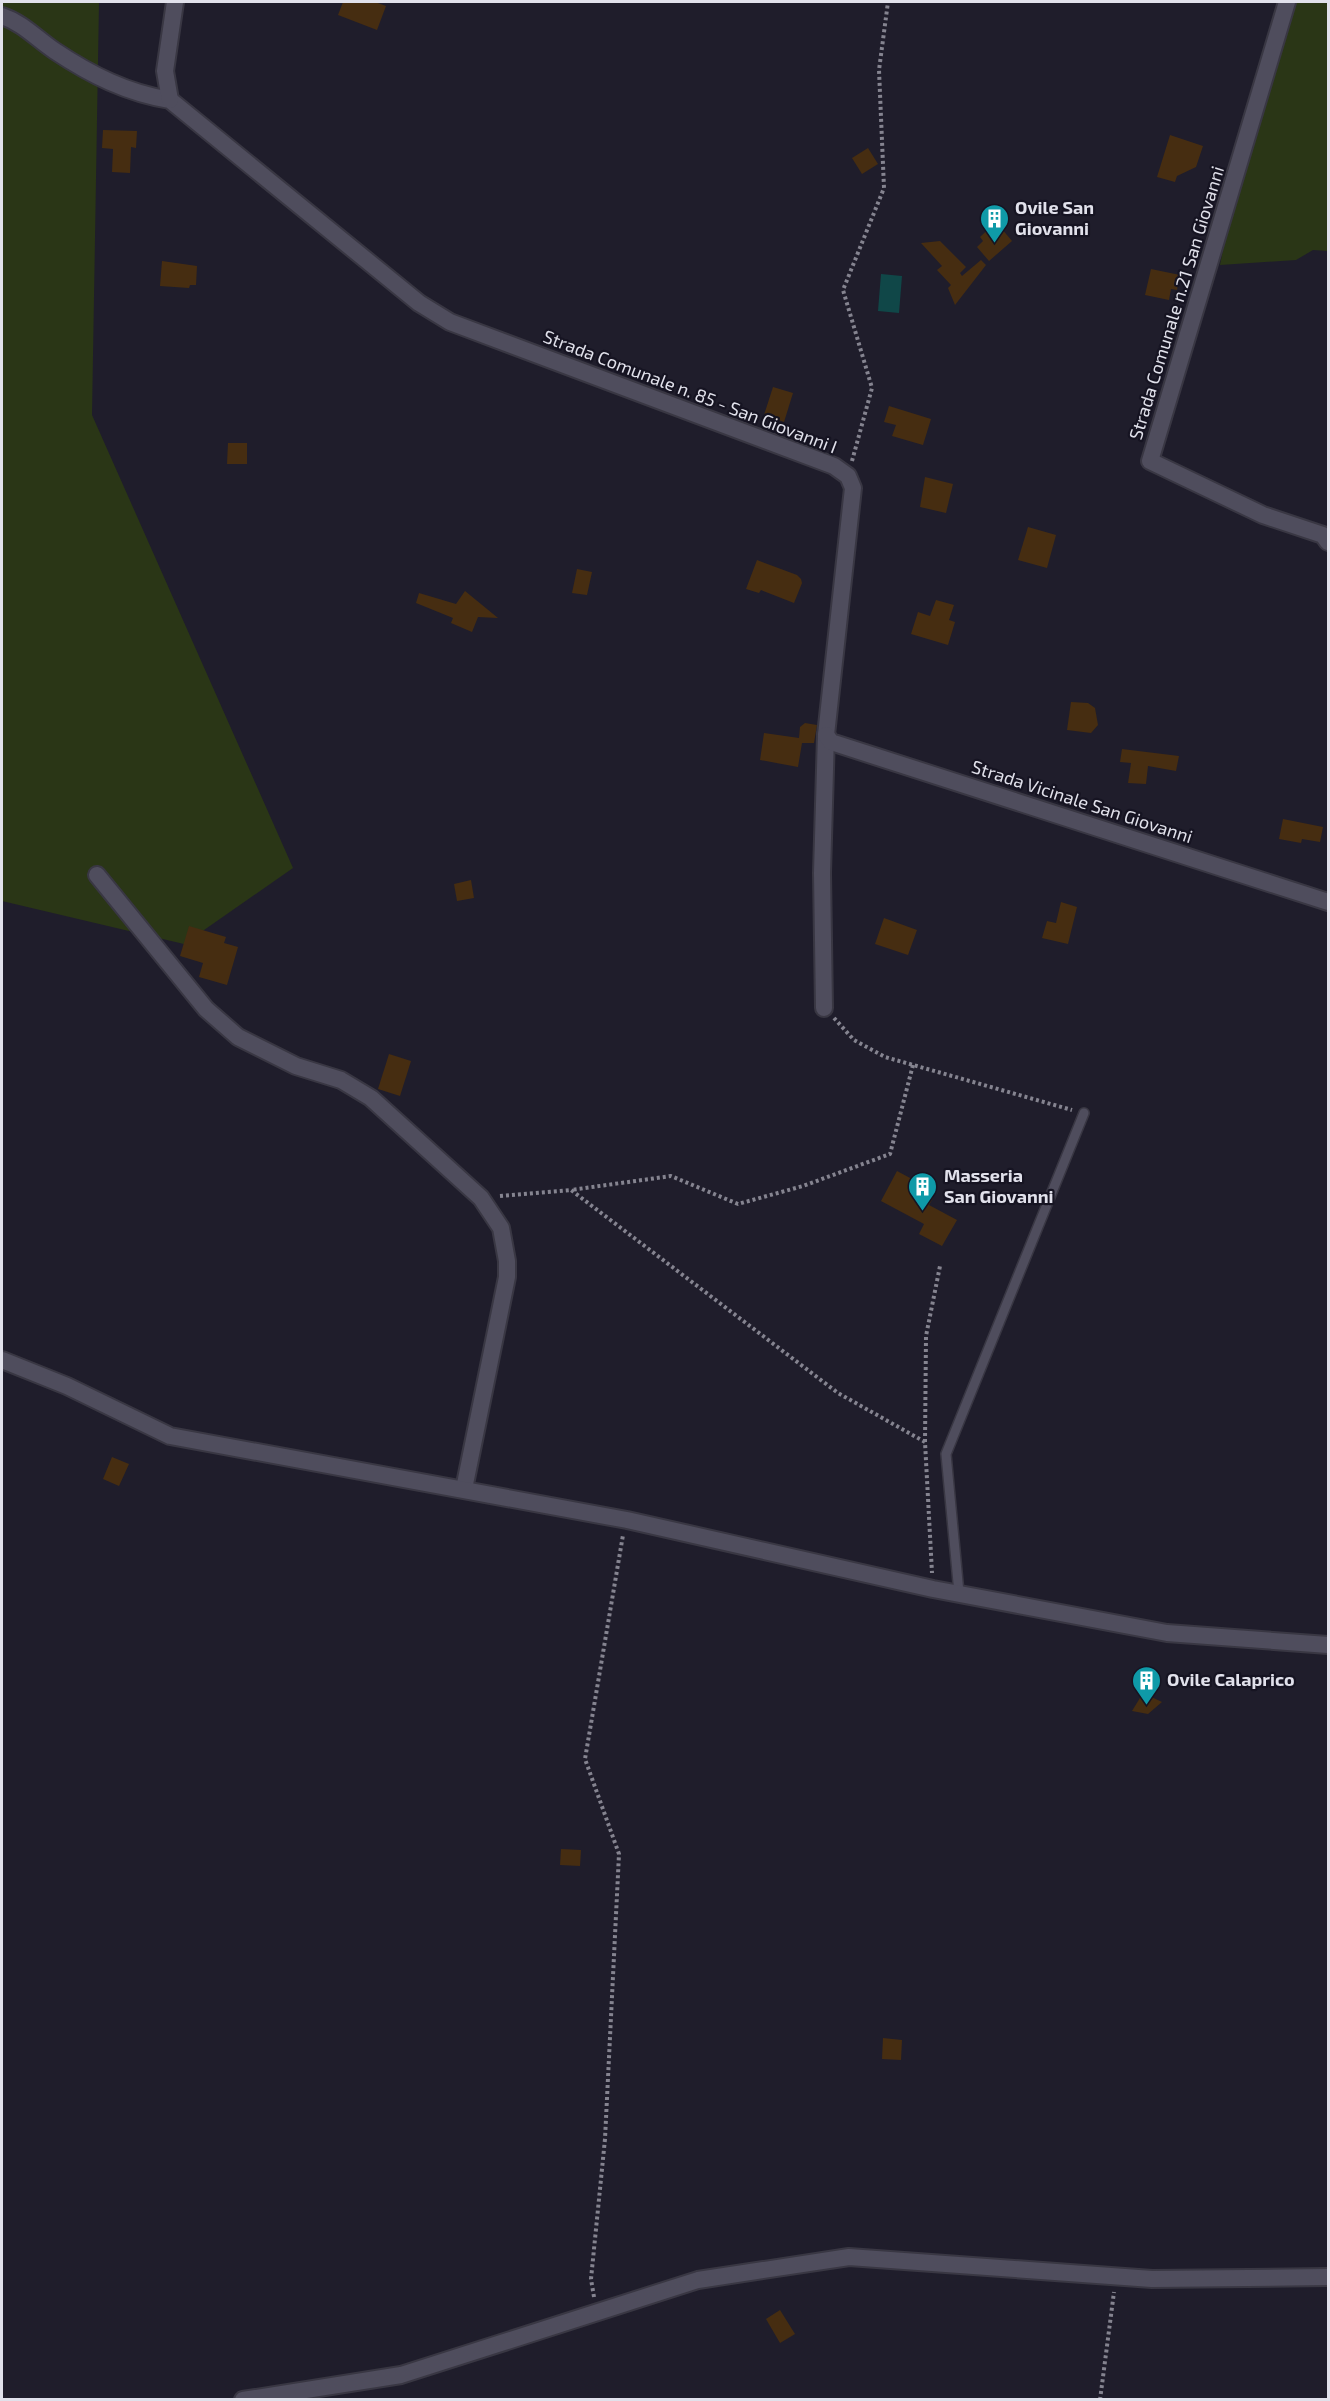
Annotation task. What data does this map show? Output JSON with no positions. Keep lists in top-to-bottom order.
{
  "streets": {
    "street": ["Strada Comunale n.21 San Giovanni", "Strada Comunale n. 85 - San Giovanni I", "Strada Vicinale San Giovanni"]
  },
  "crossings": [
    ["Strada Comunale n. 85 - San Giovanni I", "Strada Vicinale San Giovanni"]
  ],
  "places": {
    "building": ["Ovile San Giovanni", "Masseria San Giovanni", "Ovile Calaprico"]
  }
}
